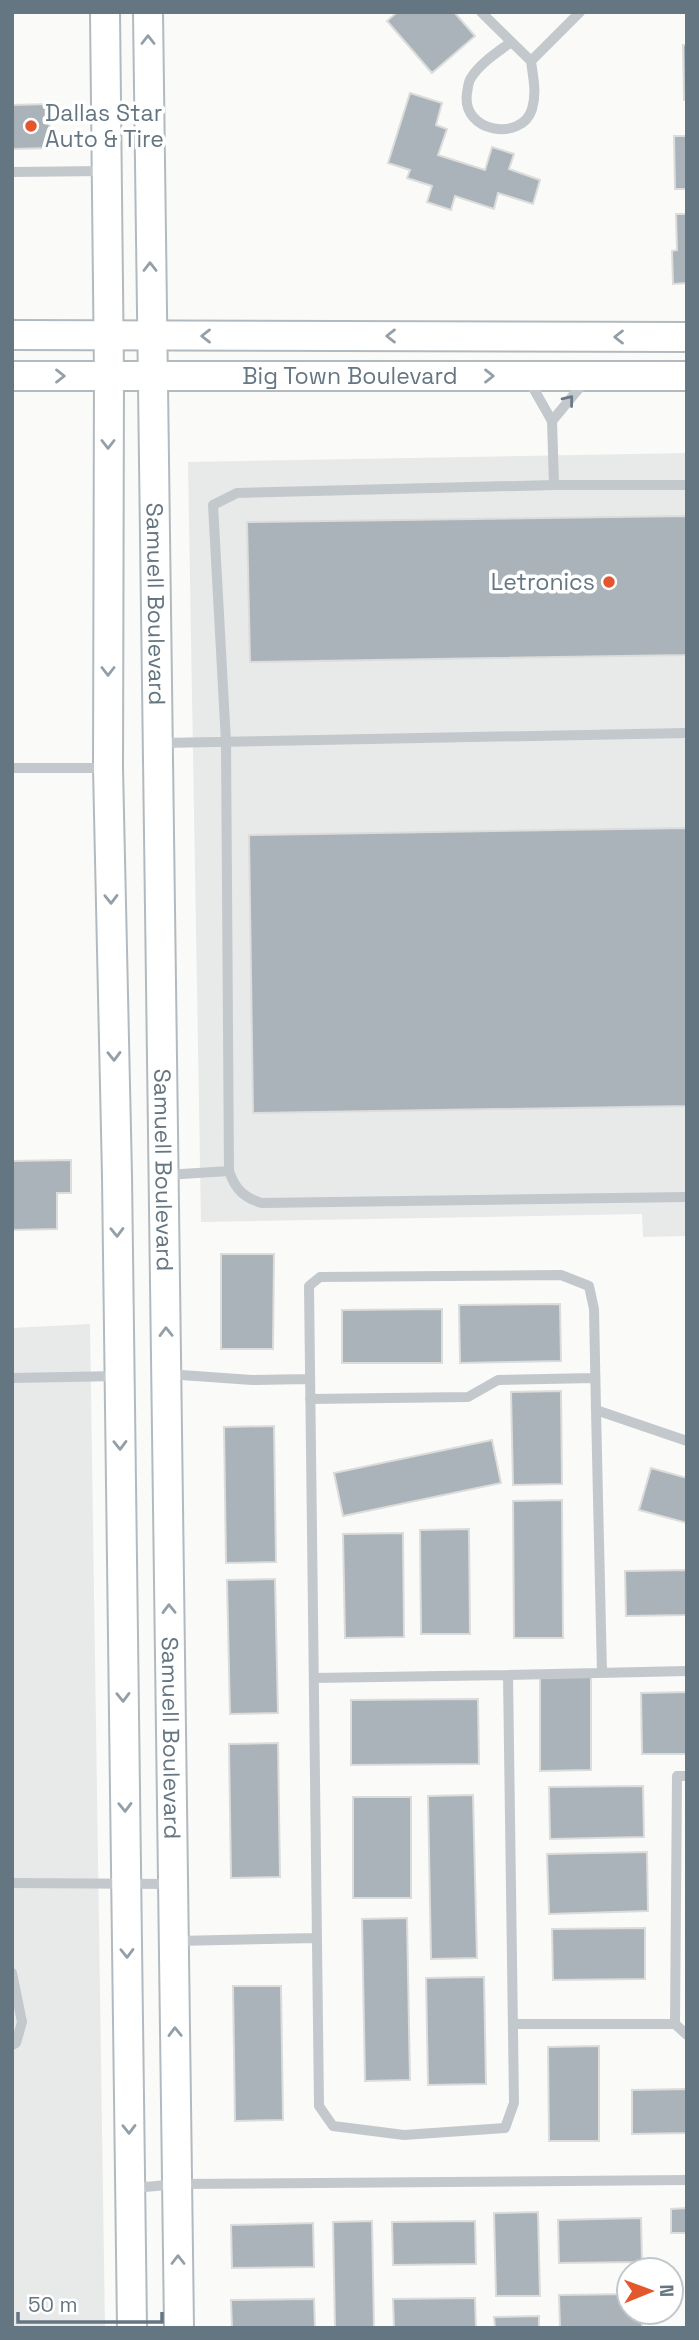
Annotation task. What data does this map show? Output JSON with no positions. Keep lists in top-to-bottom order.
{
  "streets": {
    "main road": ["Big Town Boulevard", "Samuell Boulevard"]
  },
  "crossings": [
    ["Big Town Boulevard", "Samuell Boulevard"]
  ],
  "places": ["Dallas Star Auto & Tire", "Letronics"],
  "scale_bar": "50 m",
  "north": "right"
}
